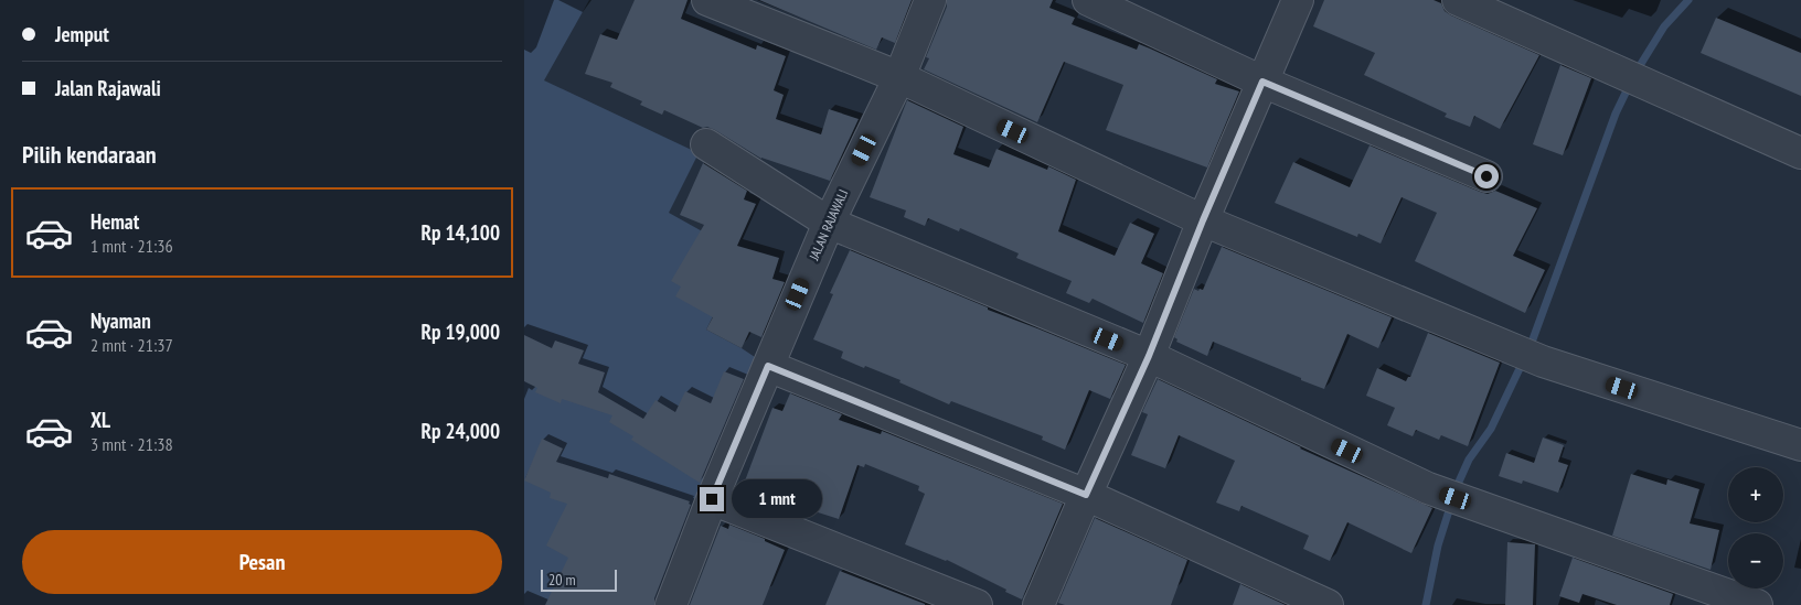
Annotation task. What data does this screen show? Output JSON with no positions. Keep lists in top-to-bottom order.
{
  "streets": {
    "street": ["JALAN RAJAWALI"]
  },
  "scale_bar": "20 m",
  "page": {
    "banner": ["Jemput", "Jalan Rajawali"],
    "heading": "Pilih kendaraan",
    "list": [
      {
        "name": "Hemat",
        "note": "1 mnt · 21:36",
        "value": "Rp 14,100"
      },
      {
        "name": "Nyaman",
        "note": "2 mnt · 21:37",
        "value": "Rp 19,000"
      },
      {
        "name": "XL",
        "note": "3 mnt · 21:38",
        "value": "Rp 24,000"
      }
    ],
    "map_buttons": ["+", "−"],
    "bubble": "1 mnt",
    "buttons": "Pesan",
    "scale": "20 m"
  }
}
